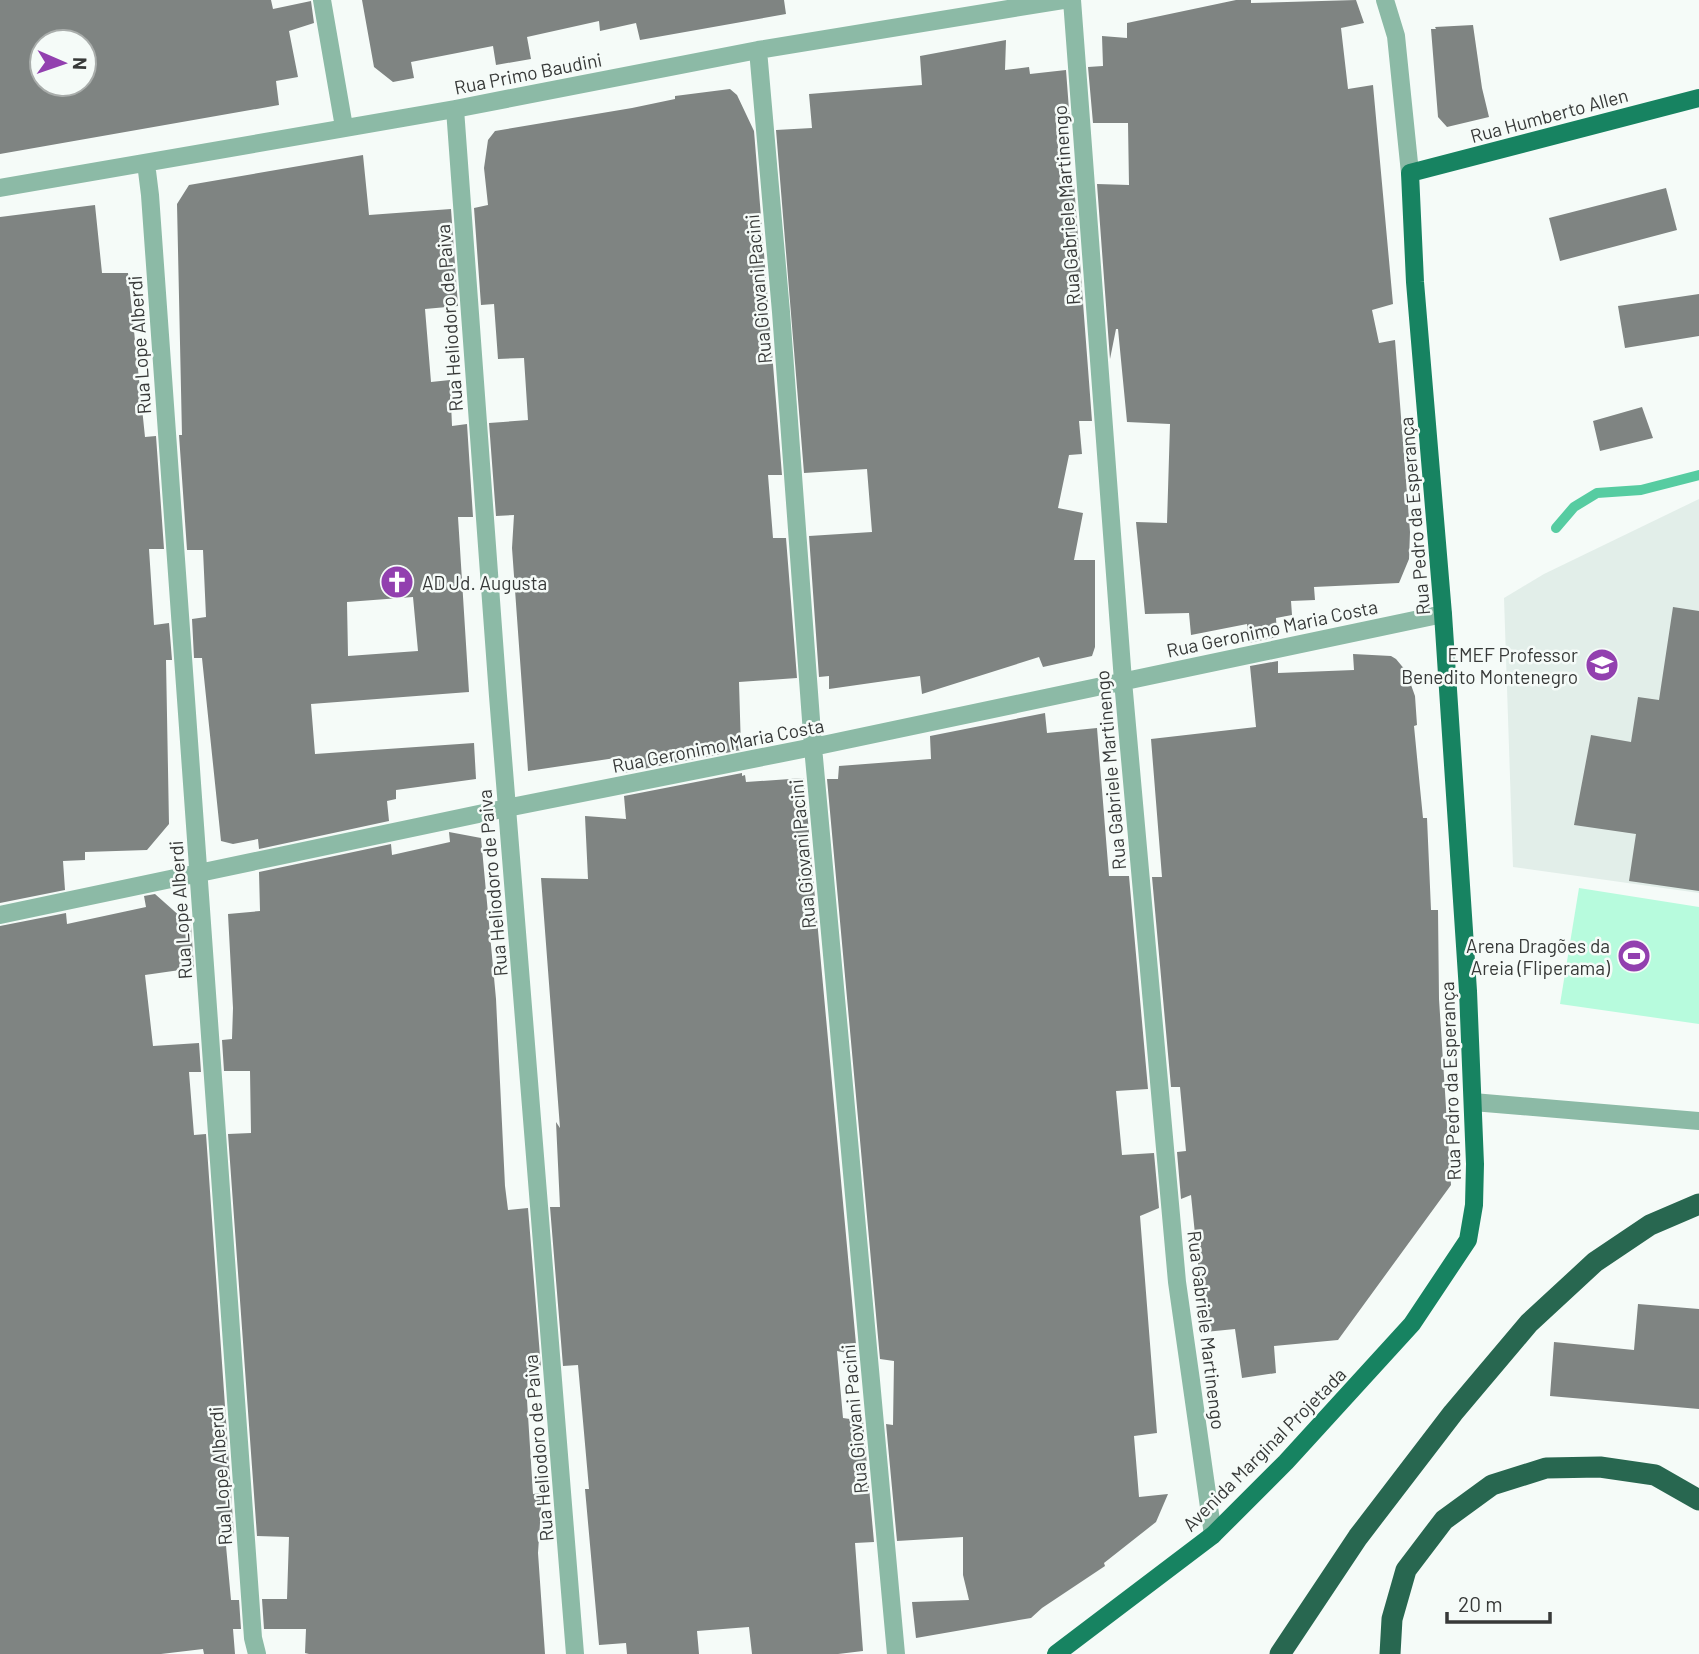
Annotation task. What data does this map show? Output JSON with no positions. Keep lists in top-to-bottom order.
{
  "streets": {
    "main road": ["Rua Humberto Allen", "Rua Pedro da Esperança", "Avenida Marginal Projetada"],
    "street": [
      "Rua Primo Baudini",
      "Rua Gabriele Martinengo",
      "Rua Giovani Pacini",
      "Rua Heliodoro de Paiva",
      "Rua Lope Alberdi",
      "Rua Geronimo Maria Costa"
    ]
  },
  "crossings": [
    ["Rua Primo Baudini", "Rua Giovani Pacini"],
    ["Rua Primo Baudini", "Rua Heliodoro de Paiva"],
    ["Rua Primo Baudini", "Rua Lope Alberdi"],
    ["Rua Humberto Allen", "Rua Pedro da Esperança"],
    ["Rua Gabriele Martinengo", "Rua Geronimo Maria Costa"],
    ["Rua Gabriele Martinengo", "Avenida Marginal Projetada"],
    ["Rua Giovani Pacini", "Rua Geronimo Maria Costa"],
    ["Rua Heliodoro de Paiva", "Rua Geronimo Maria Costa"],
    ["Rua Lope Alberdi", "Rua Geronimo Maria Costa"],
    ["Rua Pedro da Esperança", "Rua Geronimo Maria Costa"],
    ["Rua Pedro da Esperança", "Avenida Marginal Projetada"]
  ],
  "places": {
    "church": ["AD Jd. Augusta"],
    "school or university": ["EMEF Professor Benedito Montenegro"],
    "sports": ["Arena Dragões da Areia (Fliperama)"]
  },
  "scale_bar": "20 m",
  "north": "right"
}
